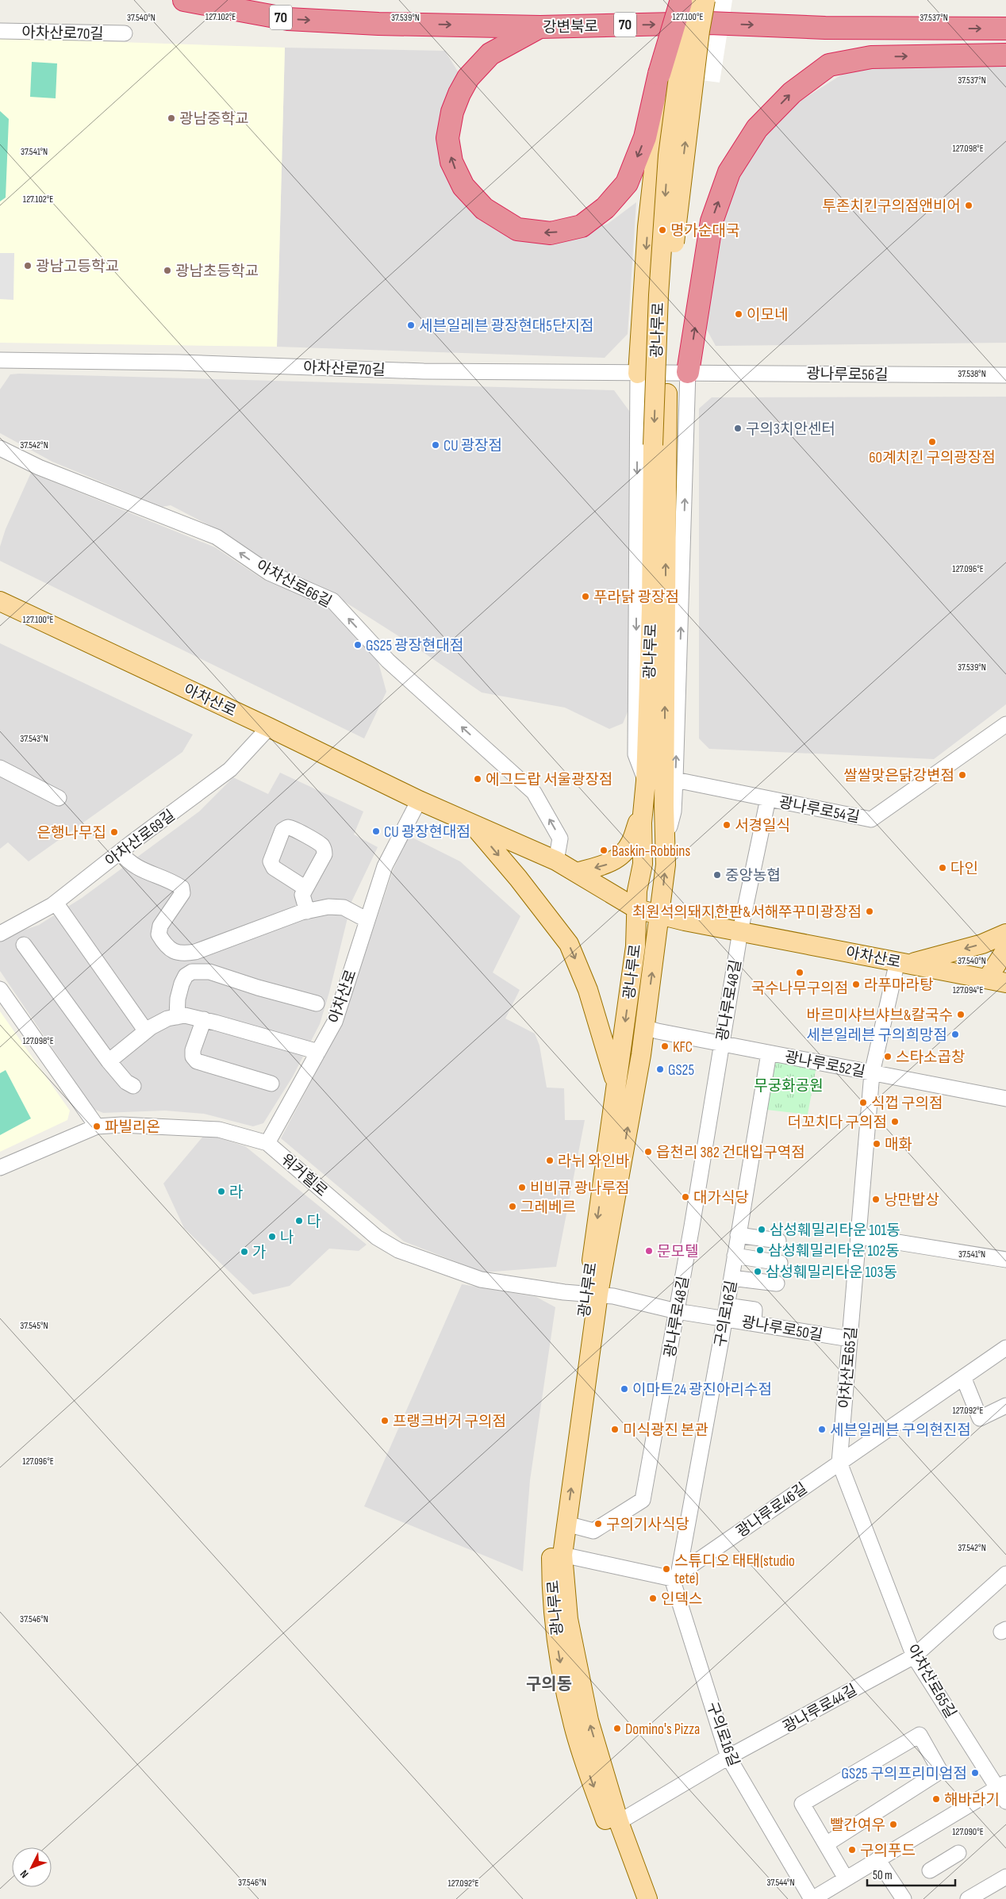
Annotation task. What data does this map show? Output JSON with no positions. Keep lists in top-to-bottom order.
{
  "streets": {
    "highway": ["70", "강변북로"],
    "main road": ["광나루로", "아차산로"],
    "street": [
      "아차산로70길",
      "광나루로56길",
      "아차산로66길",
      "광나루로54길",
      "아차산로69길",
      "광나루로48길",
      "광나루로52길",
      "워커힐로",
      "구의로16길",
      "광나루로50길",
      "아차산로65길",
      "광나루로46길",
      "광나루로44길"
    ]
  },
  "crossings": [
    ["아차산로70길", "광나루로56길"],
    ["광나루로", "아차산로"],
    ["광나루로", "광나루로48길"],
    ["광나루로", "광나루로52길"],
    ["광나루로", "워커힐로"],
    ["광나루로", "광나루로50길"],
    ["광나루로", "광나루로44길"],
    ["아차산로66길", "아차산로"],
    ["아차산로", "아차산로69길"],
    ["아차산로", "광나루로48길"],
    ["아차산로", "워커힐로"],
    ["아차산로", "아차산로65길"],
    ["광나루로48길", "광나루로52길"],
    ["광나루로48길", "광나루로50길"],
    ["광나루로52길", "구의로16길"],
    ["광나루로52길", "아차산로65길"],
    ["워커힐로", "광나루로50길"],
    ["구의로16길", "광나루로50길"],
    ["구의로16길", "광나루로46길"],
    ["구의로16길", "광나루로44길"],
    ["광나루로50길", "아차산로65길"],
    ["아차산로65길", "광나루로46길"],
    ["아차산로65길", "광나루로44길"]
  ],
  "one_way": ["강변북로", "아차산로66길"],
  "districts": ["구의동"],
  "parks": ["무궁화공원"],
  "places": [
    "광남중학교",
    "투존치킨구의점앤비어",
    "명가순대국",
    "광남고등학교",
    "광남초등학교",
    "이모네",
    "세븐일레븐 광장현대5단지점",
    "구의3치안센터",
    "60계치킨 구의광장점",
    "CU 광장점",
    "푸라닭 광장점",
    "GS25 광장현대점",
    "쌀쌀맞은닭강변점",
    "에그드랍 서울광장점",
    "서경일식",
    "CU 광장현대점",
    "은행나무집",
    "Baskin-Robbins",
    "다인",
    "중앙농협",
    "최원석의돼지한판&서해쭈꾸미광장점",
    "국수나무구의점",
    "라푸마라탕",
    "바르미샤브샤브&칼국수",
    "세븐일레븐 구의희망점",
    "KFC",
    "스타소곱창",
    "GS25",
    "식껍 구의점",
    "더꼬치다 구의점",
    "파빌리온",
    "매화",
    "읍천리 382 건대입구역점",
    "라뉘 와인바",
    "비비큐 광나루점",
    "라",
    "대가식당",
    "낭만밥상",
    "그레베르",
    "다",
    "삼성훼밀리타운 101동",
    "나",
    "삼성훼밀리타운 102동",
    "문모텔",
    "가",
    "삼성훼밀리타운 103동",
    "이마트24 광진아리수점",
    "프랭크버거 구의점",
    "미식광진 본관",
    "세븐일레븐 구의현진점",
    "구의기사식당",
    "스튜디오 태태(studio tete)",
    "인덱스",
    "Domino's Pizza",
    "GS25 구의프리미엄점",
    "해바라기",
    "빨간여우",
    "구의푸드"
  ],
  "scale_bar": "50 m",
  "north": "bottom left",
  "coordinates": [
    "127.102°E",
    "127.100°E",
    "37.540°N",
    "37.539°N",
    "37.537°N",
    "127.098°E",
    "37.541°N",
    "37.538°N",
    "37.542°N",
    "127.096°E",
    "37.543°N",
    "127.094°E",
    "37.545°N",
    "127.092°E",
    "37.546°N",
    "127.090°E",
    "37.544°N"
  ]
}
